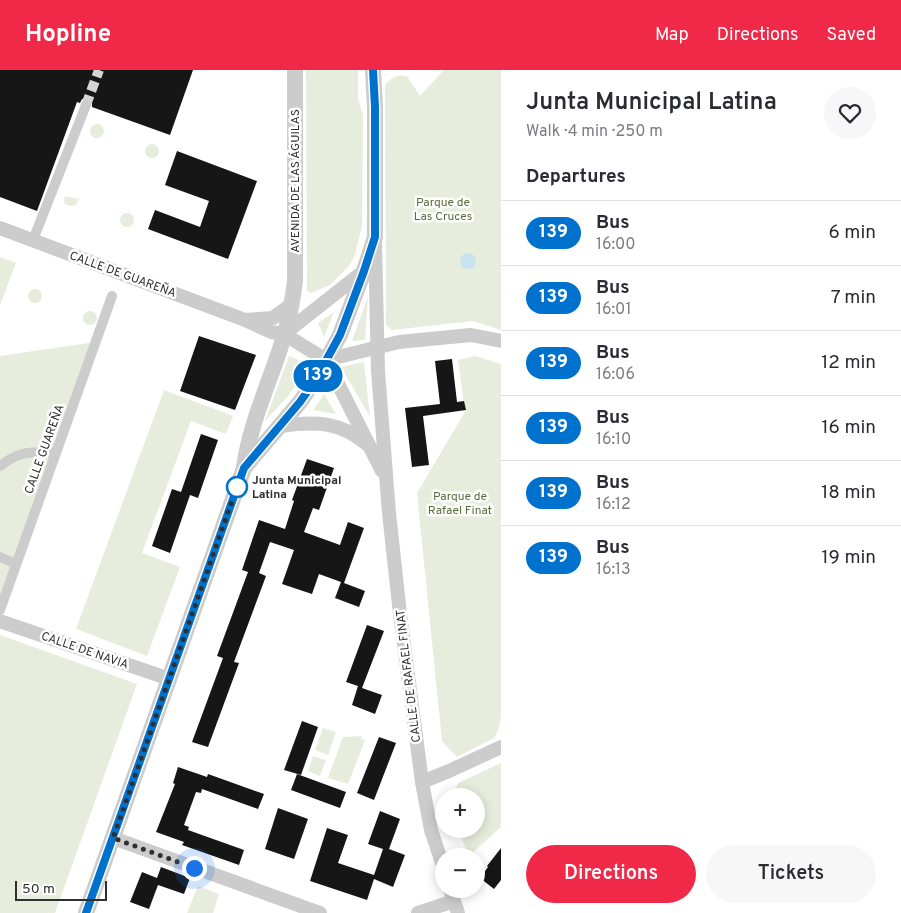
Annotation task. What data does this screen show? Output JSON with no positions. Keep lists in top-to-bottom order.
{
  "streets": {
    "street": [
      "AVENIDA DE LAS ÁGUILAS",
      "CALLE DE GUAREÑA",
      "CALLE GUAREÑA",
      "CALLE DE NAVIA",
      "CALLE DE RAFAEL FINAT"
    ]
  },
  "crossings": [
    ["AVENIDA DE LAS ÁGUILAS", "CALLE DE GUAREÑA"],
    ["AVENIDA DE LAS ÁGUILAS", "CALLE DE NAVIA"],
    ["AVENIDA DE LAS ÁGUILAS", "CALLE DE RAFAEL FINAT"]
  ],
  "parks": ["Parque de Las Cruces", "Parque de Rafael Finat"],
  "places": ["Junta Municipal Latina"],
  "lines": ["bus line 139"],
  "scale_bar": "50 m",
  "page": {
    "header": "Hopline",
    "nav": ["Map", "Directions", "Saved"],
    "on_map": "139",
    "heading": [
      ["Junta Municipal Latina", "Walk · 4 min · 250 m"],
      "Departures"
    ],
    "list": [
      {
        "mark": "139",
        "name": "Bus",
        "note": "16:00",
        "value": "6 min"
      },
      {
        "mark": "139",
        "name": "Bus",
        "note": "16:01",
        "value": "7 min"
      },
      {
        "mark": "139",
        "name": "Bus",
        "note": "16:06",
        "value": "12 min"
      },
      {
        "mark": "139",
        "name": "Bus",
        "note": "16:10",
        "value": "16 min"
      },
      {
        "mark": "139",
        "name": "Bus",
        "note": "16:12",
        "value": "18 min"
      },
      {
        "mark": "139",
        "name": "Bus",
        "note": "16:13",
        "value": "19 min"
      }
    ],
    "map_buttons": ["+", "−"],
    "buttons": ["Directions", "Tickets"],
    "scale": "50 m"
  }
}
